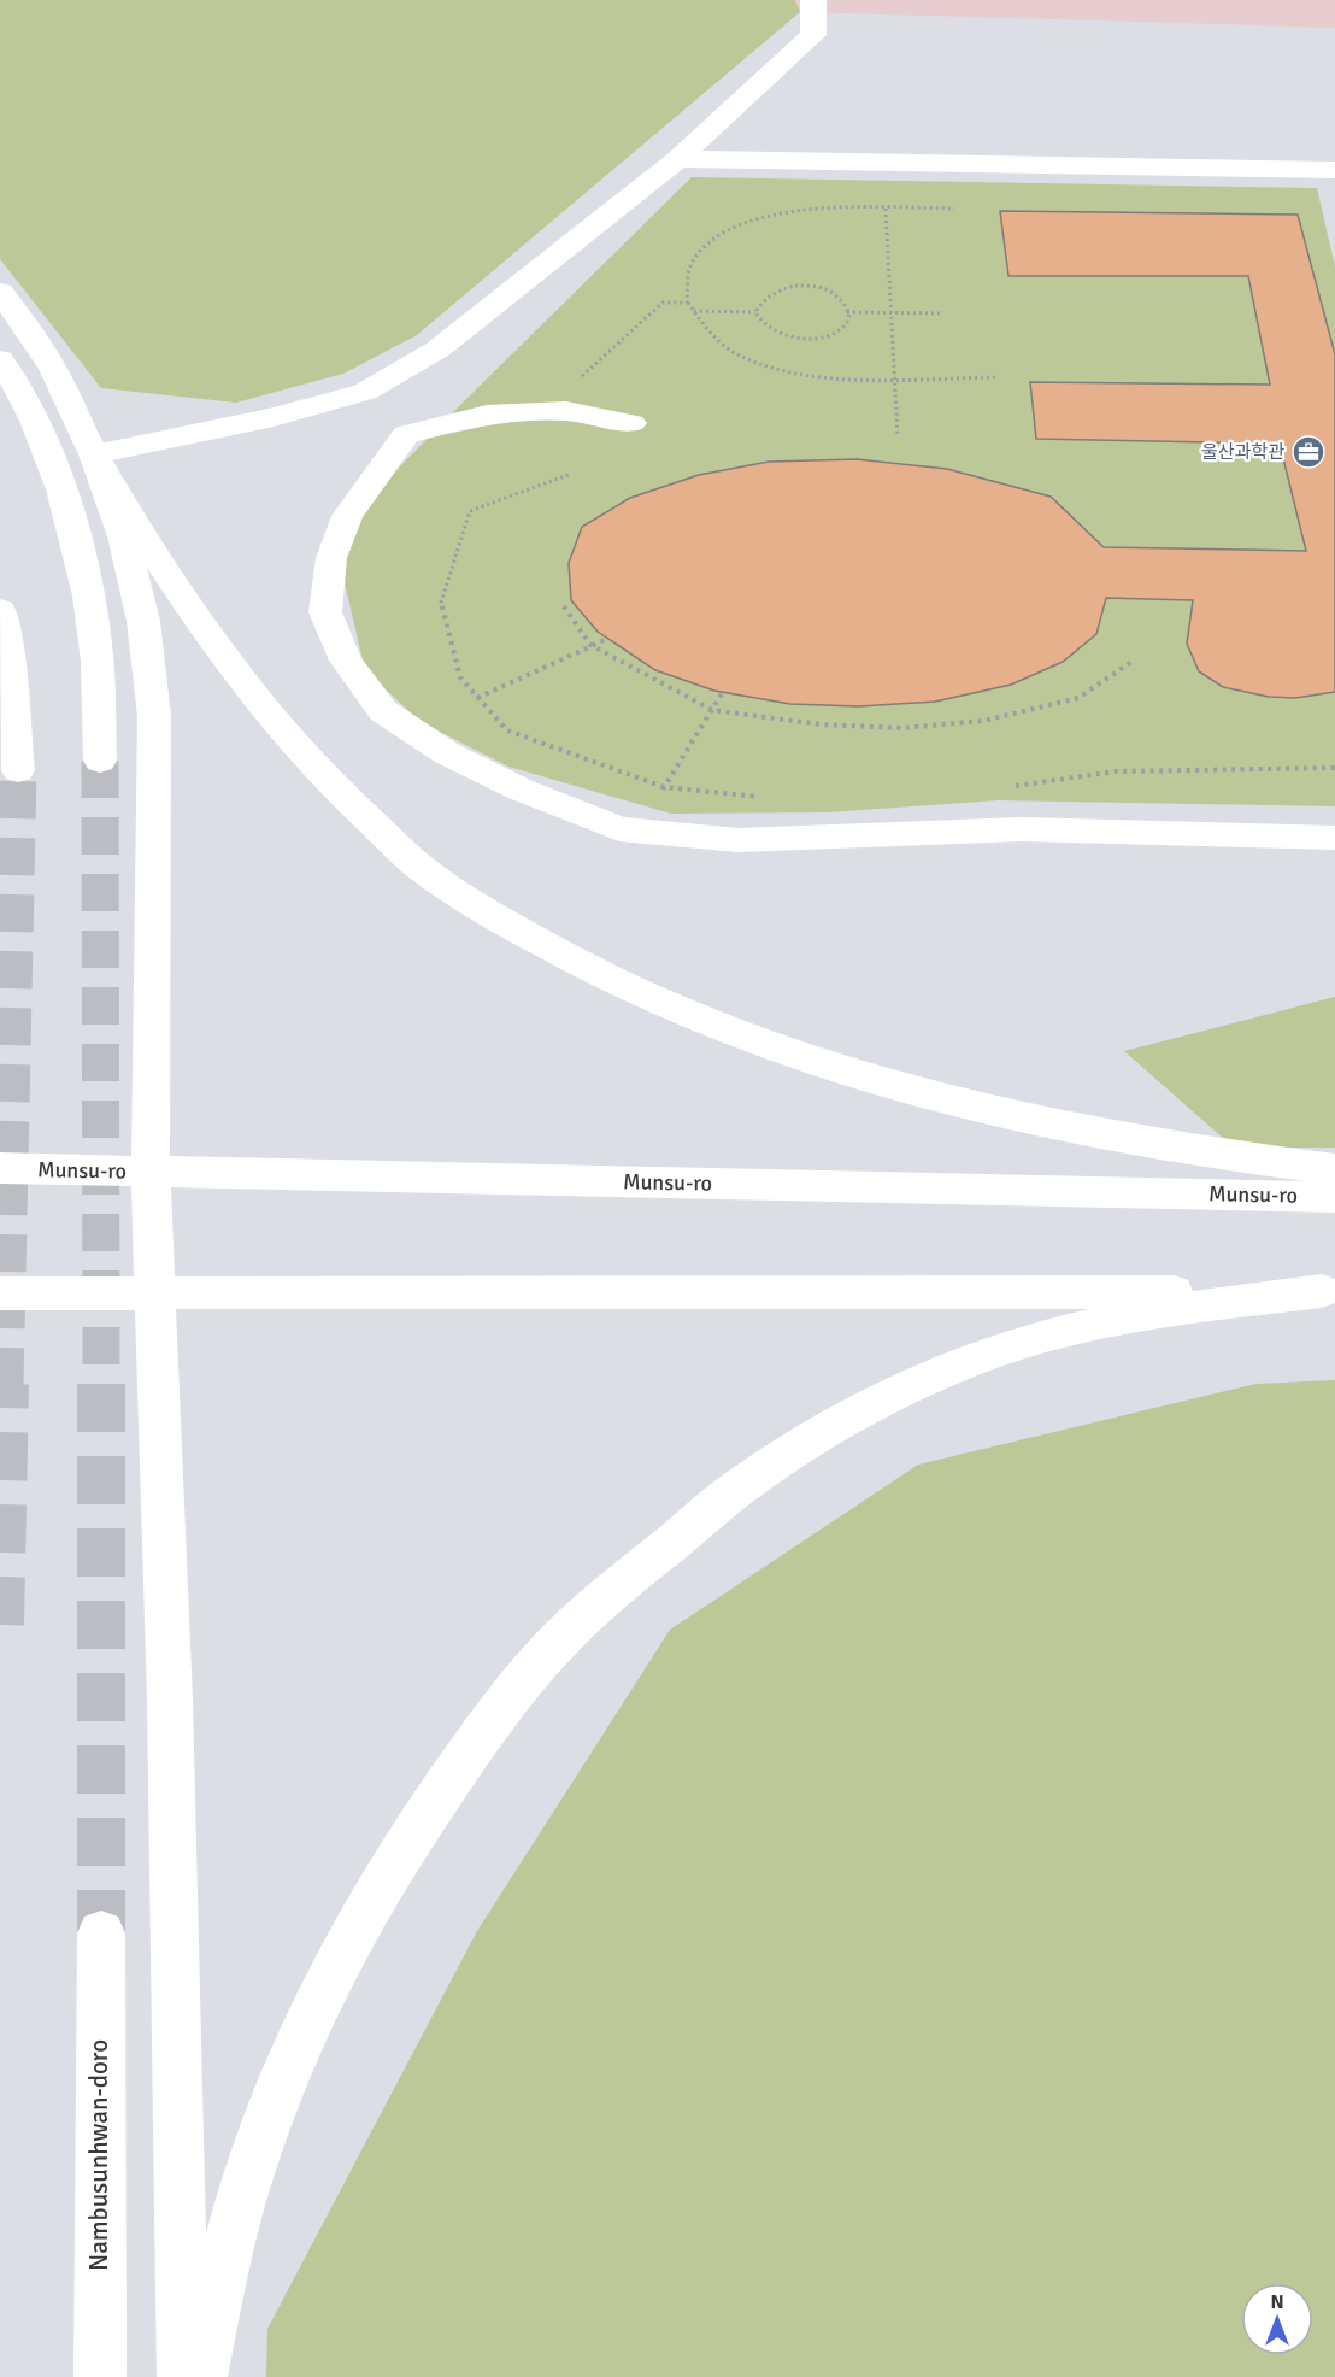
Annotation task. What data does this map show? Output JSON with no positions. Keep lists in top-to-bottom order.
{
  "streets": {
    "main road": ["Munsu-ro", "Nambusunhwan-doro"]
  },
  "places": {
    "office": ["울산과학관"]
  },
  "north": "top"
}
